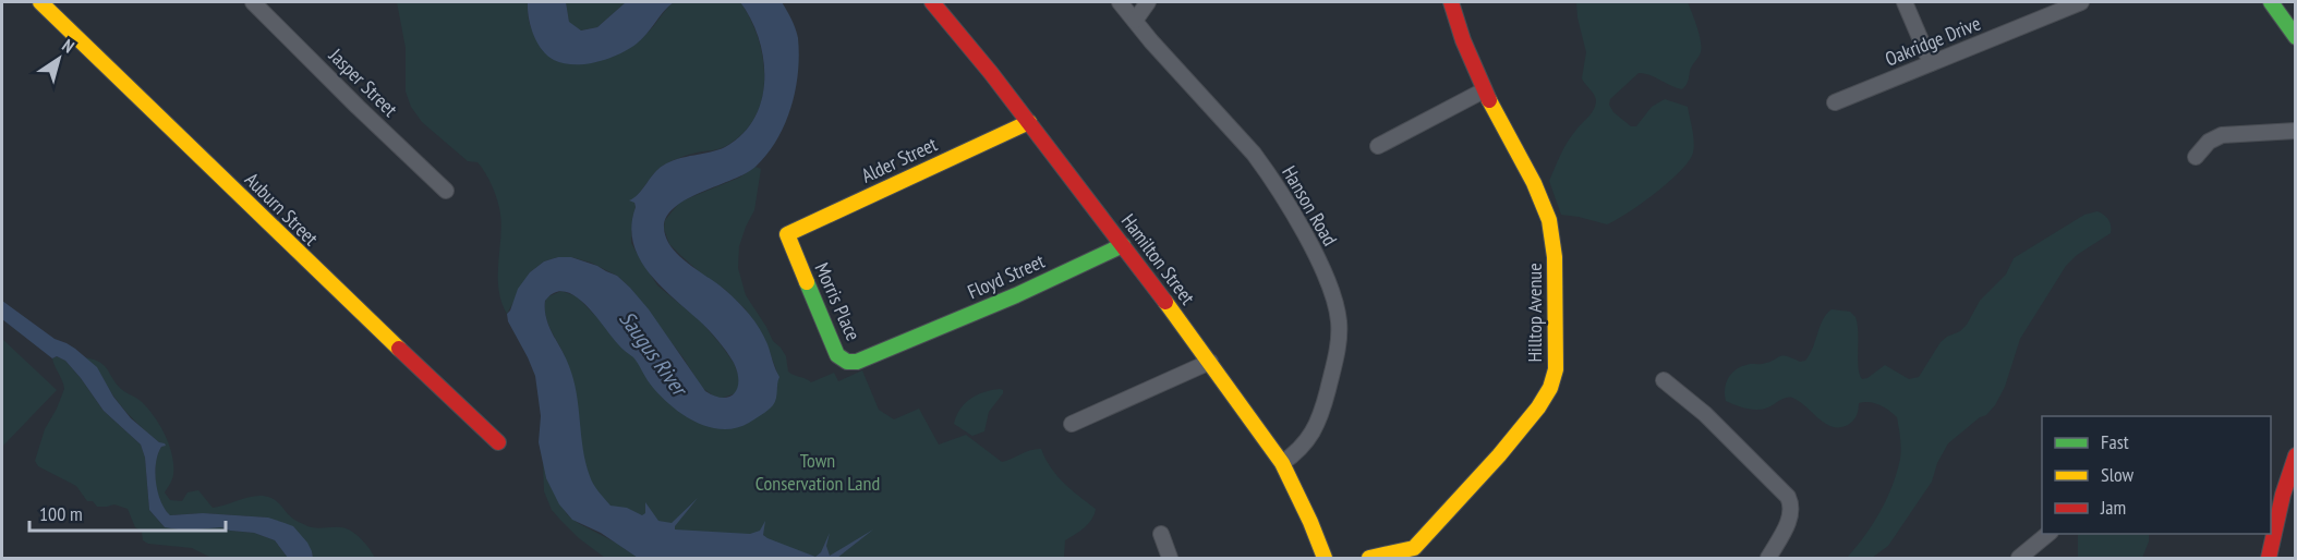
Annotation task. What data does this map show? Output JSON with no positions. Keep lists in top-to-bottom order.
{
  "streets": {
    "street": [
      "Oakridge Drive",
      "Jasper Street",
      "Alder Street",
      "Hanson Road",
      "Auburn Street",
      "Hamilton Street",
      "Floyd Street",
      "Morris Place",
      "Hilltop Avenue"
    ]
  },
  "crossings": [
    ["Alder Street", "Hamilton Street"],
    ["Alder Street", "Morris Place"],
    ["Hanson Road", "Hamilton Street"],
    ["Hamilton Street", "Floyd Street"],
    ["Floyd Street", "Morris Place"]
  ],
  "water": ["Saugus River"],
  "parks": ["Town Conservation Land"],
  "legend": ["Fast", "Slow", "Jam"],
  "scale_bar": "100 m",
  "north": "top right"
}
